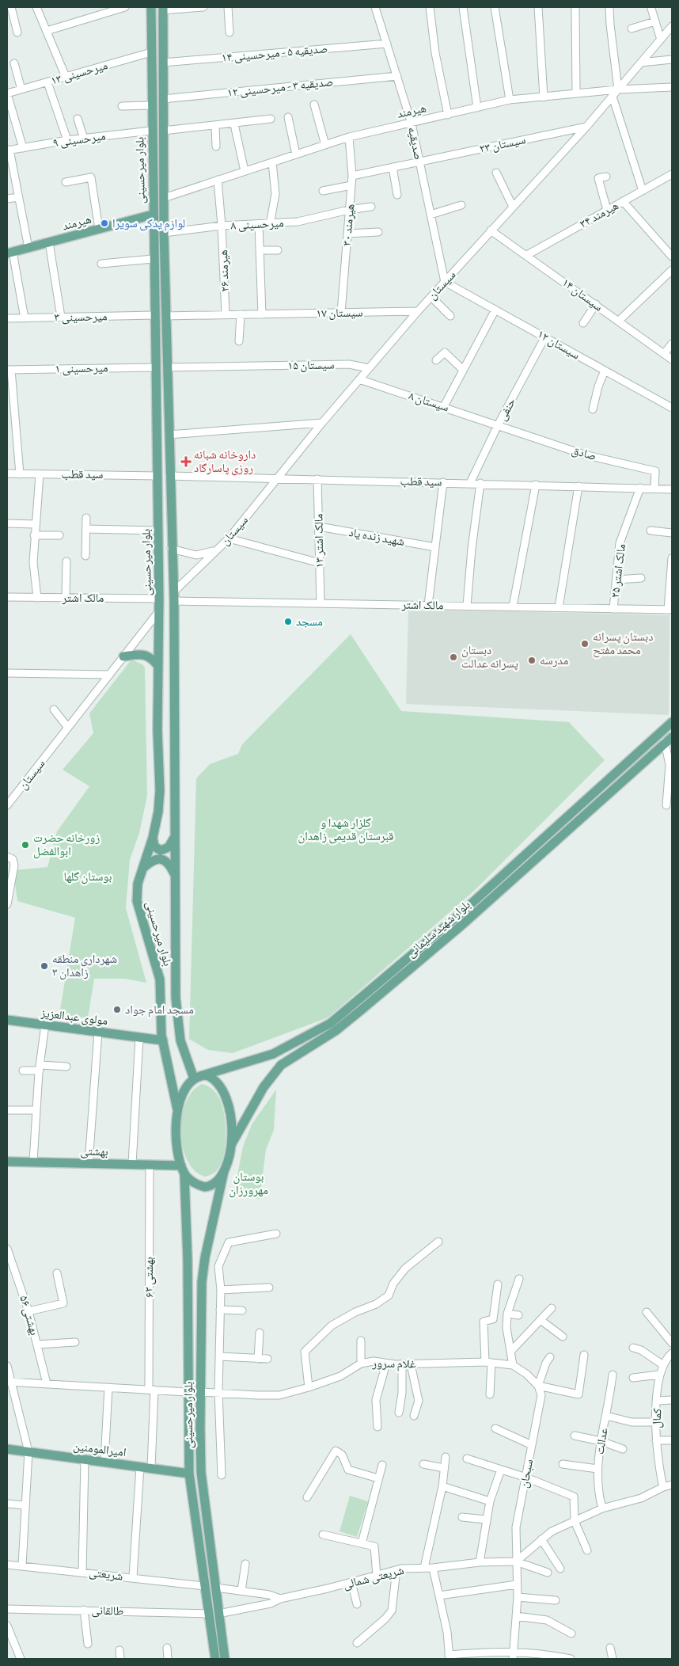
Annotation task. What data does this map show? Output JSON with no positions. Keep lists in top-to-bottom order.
{
  "streets": {
    "main road": [
      "هیرمند",
      "بلوار میرحسینی",
      "بلوار شهید سلیمانی",
      "مولوی عبدالعزیز",
      "بهشتی",
      "امیرالمومنین"
    ],
    "street": [
      "صدیقیه ۵ - میرحسینی ۱۴",
      "میرحسینی ۱۳",
      "صدیقیه ۳ - میرحسینی ۱۲",
      "میرحسینی ۹",
      "صدیقیه",
      "سیستان ۲۳",
      "هیرمند ۳۴",
      "میرحسینی ۸",
      "هیرمند ۳۰",
      "هیرمند ۲۶",
      "سیستان",
      "سیستان ۱۴",
      "سیستان ۱۷",
      "میرحسینی ۳",
      "سیستان ۱۲",
      "سیستان ۱۵",
      "میرحسینی ۱",
      "سیستان ۸",
      "حنفی",
      "صادق",
      "سید قطب",
      "شهید زنده یاد",
      "مالک اشتر ۱۳",
      "مالک اشتر ۲۵",
      "مالک اشتر",
      "بهشتی ۶۲",
      "بهشتی ۵۶",
      "غلام سرور",
      "کمال",
      "عدالت",
      "سبحان",
      "شریعتی",
      "شریعتی شمالی",
      "طالقانی"
    ]
  },
  "crossings": [
    ["صدیقیه ۵ - میرحسینی ۱۴", "صدیقیه"],
    ["صدیقیه ۵ - میرحسینی ۱۴", "بلوار میرحسینی"],
    ["میرحسینی ۱۳", "بلوار میرحسینی"],
    ["صدیقیه ۳ - میرحسینی ۱۲", "صدیقیه"],
    ["صدیقیه ۳ - میرحسینی ۱۲", "بلوار میرحسینی"],
    ["هیرمند", "صدیقیه"],
    ["هیرمند", "بلوار میرحسینی"],
    ["هیرمند", "هیرمند ۳۰"],
    ["هیرمند", "هیرمند ۲۶"],
    ["هیرمند", "سیستان"],
    ["میرحسینی ۹", "بلوار میرحسینی"],
    ["صدیقیه", "سیستان ۲۳"],
    ["صدیقیه", "سیستان"],
    ["صدیقیه", "سیستان ۱۲"],
    ["سیستان ۲۳", "هیرمند ۳۰"],
    ["سیستان ۲۳", "سیستان"],
    ["بلوار میرحسینی", "میرحسینی ۸"],
    ["بلوار میرحسینی", "سیستان"],
    ["بلوار میرحسینی", "سیستان ۱۷"],
    ["بلوار میرحسینی", "میرحسینی ۳"],
    ["بلوار میرحسینی", "سیستان ۱۵"],
    ["بلوار میرحسینی", "میرحسینی ۱"],
    ["بلوار میرحسینی", "سید قطب"],
    ["بلوار میرحسینی", "مالک اشتر"],
    ["بلوار میرحسینی", "بلوار شهید سلیمانی"],
    ["بلوار میرحسینی", "مولوی عبدالعزیز"],
    ["بلوار میرحسینی", "بهشتی"],
    ["بلوار میرحسینی", "غلام سرور"],
    ["بلوار میرحسینی", "امیرالمومنین"],
    ["بلوار میرحسینی", "شریعتی"],
    ["بلوار میرحسینی", "شریعتی شمالی"],
    ["بلوار میرحسینی", "طالقانی"],
    ["هیرمند ۳۴", "سیستان ۱۴"],
    ["میرحسینی ۸", "هیرمند ۳۰"],
    ["میرحسینی ۸", "هیرمند ۲۶"],
    ["هیرمند ۳۰", "سیستان ۱۷"],
    ["هیرمند ۲۶", "سیستان ۱۷"],
    ["سیستان", "سیستان ۱۴"],
    ["سیستان", "سیستان ۱۷"],
    ["سیستان", "سیستان ۱۲"],
    ["سیستان", "سیستان ۱۵"],
    ["سیستان", "سیستان ۸"],
    ["سیستان", "سید قطب"],
    ["سیستان", "مالک اشتر"],
    ["سیستان ۱۲", "حنفی"],
    ["سیستان ۸", "حنفی"],
    ["سیستان ۸", "صادق"],
    ["حنفی", "صادق"],
    ["حنفی", "سید قطب"],
    ["صادق", "سید قطب"],
    ["سید قطب", "مالک اشتر ۱۳"],
    ["سید قطب", "مالک اشتر ۲۵"],
    ["شهید زنده یاد", "مالک اشتر ۱۳"],
    ["مالک اشتر ۱۳", "مالک اشتر"],
    ["مالک اشتر ۲۵", "مالک اشتر"],
    ["بهشتی", "بهشتی ۶۲"],
    ["بهشتی ۶۲", "امیرالمومنین"],
    ["غلام سرور", "سبحان"],
    ["سبحان", "شریعتی شمالی"]
  ],
  "parks": ["گلزار شهدا و قبرستان قدیمی زاهدان", "بوستان گلها", "بوستان مهرورزان"],
  "places": {
    "other": [
      "لوازم یدکی سویرا",
      "مسجد",
      "دبستان پسرانه محمد مفتح",
      "دبستان پسرانه عدالت",
      "مدرسه",
      "زورخانه حضرت ابوالفضل",
      "شهرداری منطقه ۳ زاهدان",
      "مسجد امام جواد"
    ],
    "health": ["داروخانه شبانه روزی پاسارگاد"]
  }
}
